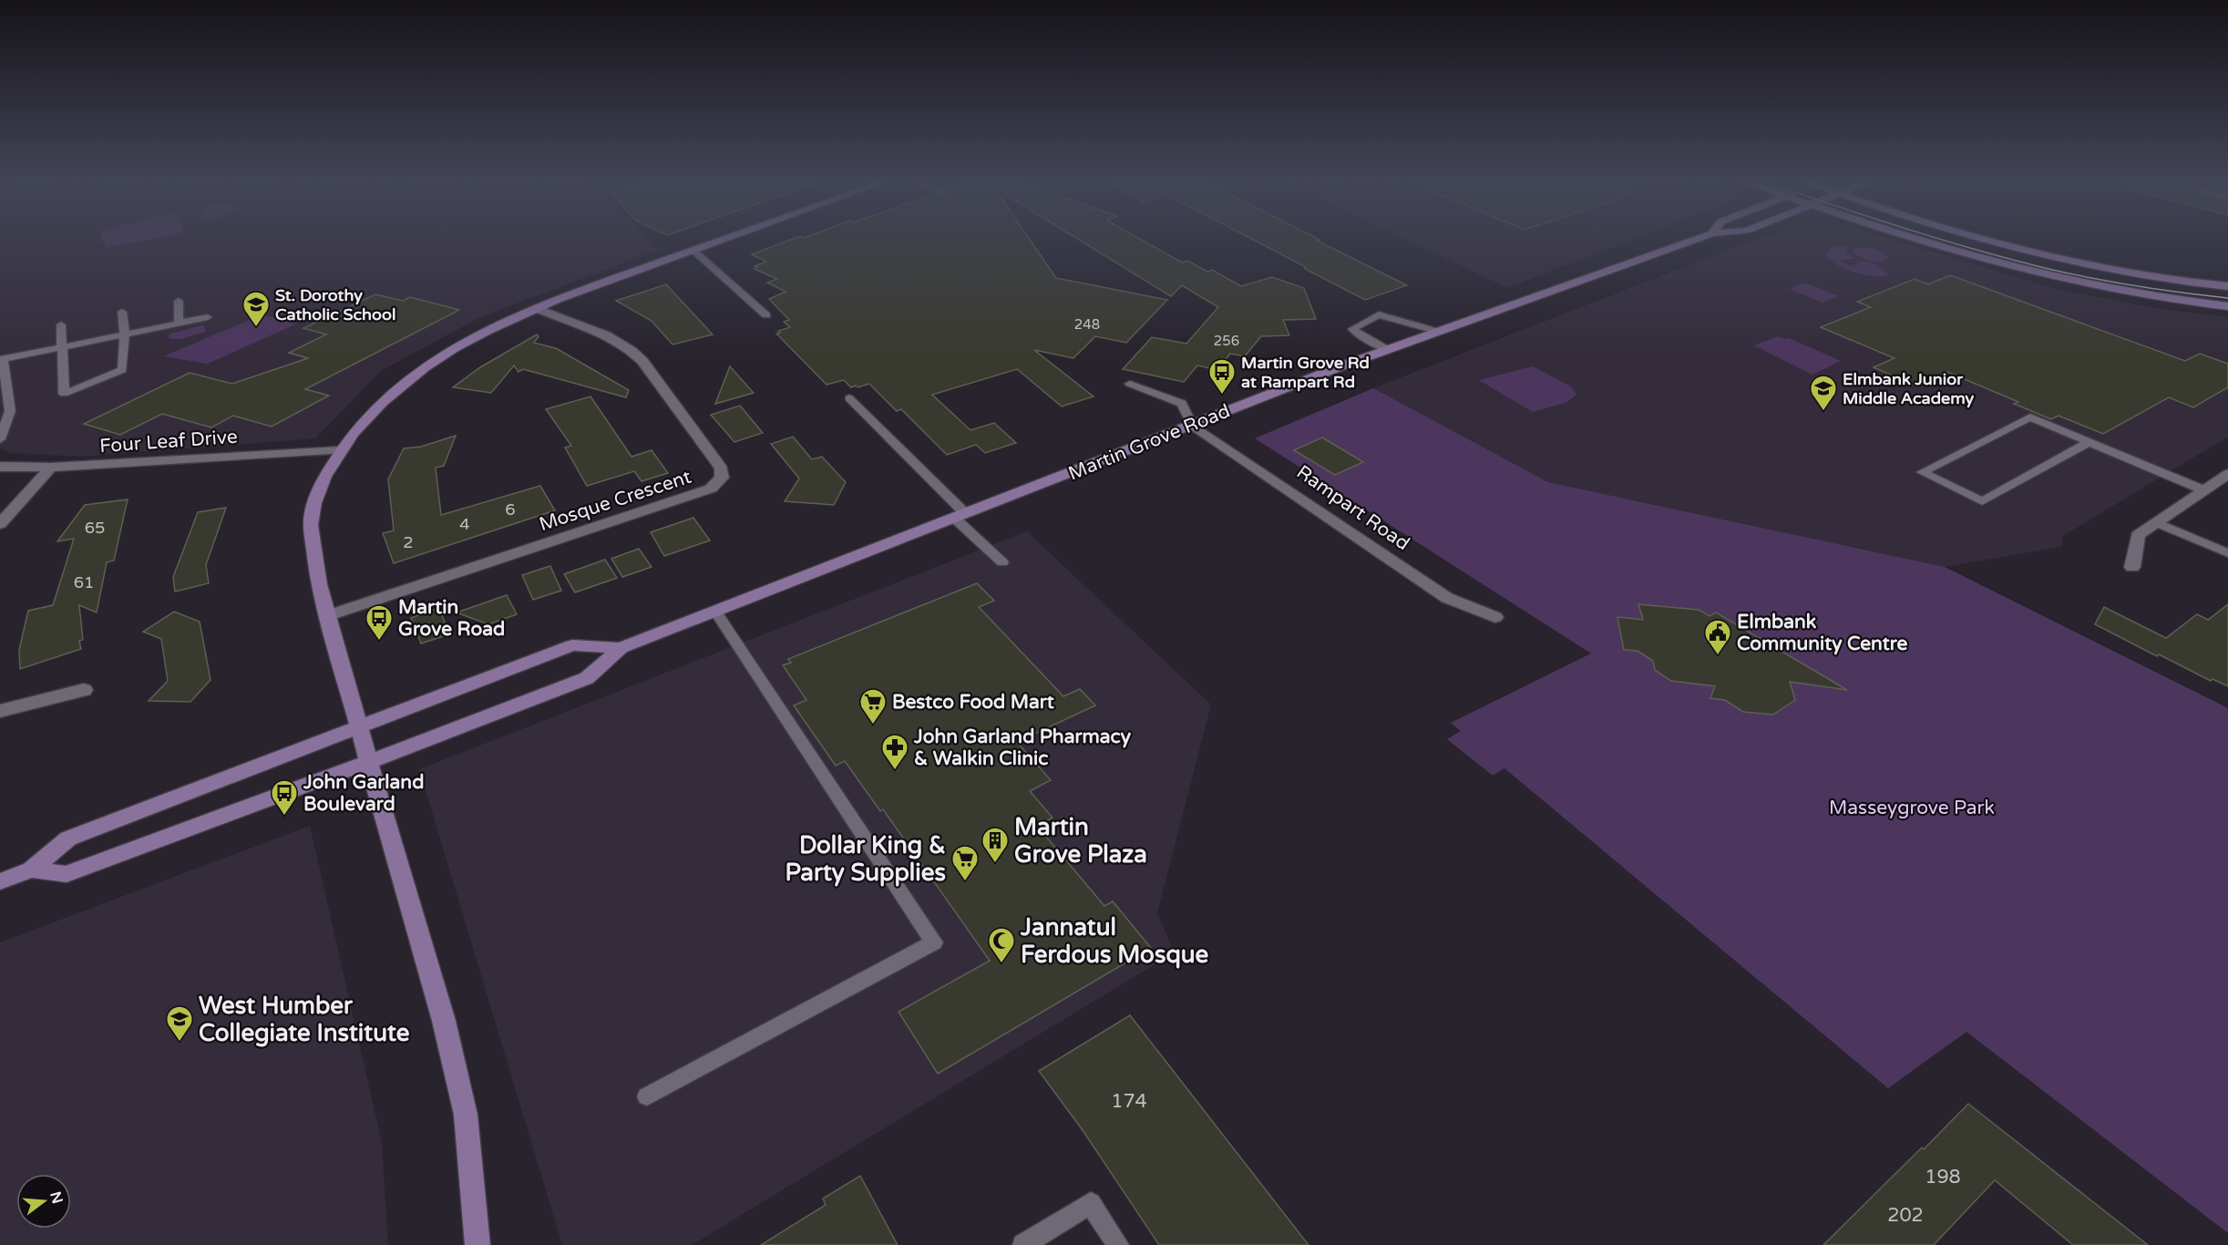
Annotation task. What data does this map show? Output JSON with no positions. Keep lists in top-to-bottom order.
{
  "streets": {
    "main road": ["Martin Grove Road"],
    "street": ["Four Leaf Drive", "Mosque Crescent", "Rampart Road"]
  },
  "crossings": [
    ["Martin Grove Road", "Rampart Road"]
  ],
  "parks": ["Masseygrove Park"],
  "places": {
    "school or university": ["St. Dorothy Catholic School", "Elmbank Junior Middle Academy", "West Humber Collegiate Institute"],
    "bus stop": ["Martin Grove Rd at Rampart Rd", "Martin Grove Road", "John Garland Boulevard"],
    "public building": ["Elmbank Community Centre"],
    "supermarket": ["Bestco Food Mart", "Dollar King & Party Supplies"],
    "pharmacy": ["John Garland Pharmacy & Walkin Clinic"],
    "building": ["Martin Grove Plaza"],
    "mosque": ["Jannatul Ferdous Mosque"]
  },
  "house_numbers": [
    "248",
    "256",
    "6",
    "4",
    "65",
    "2",
    "61",
    "174",
    "198",
    "202"
  ],
  "north": "right"
}
